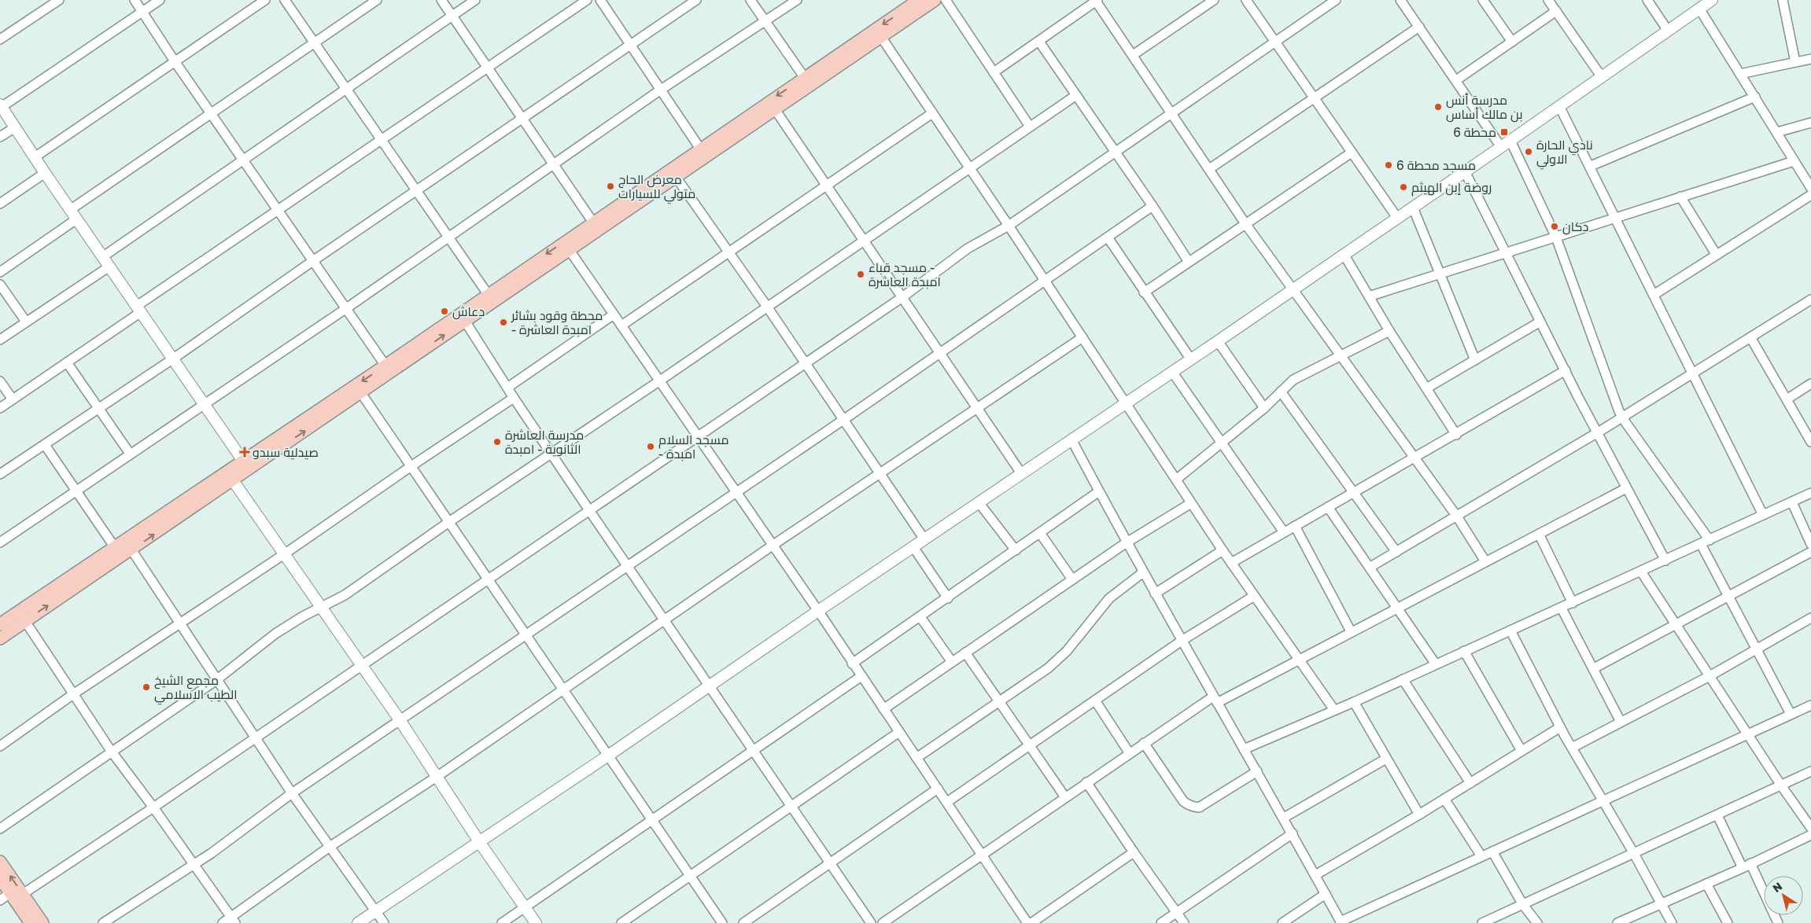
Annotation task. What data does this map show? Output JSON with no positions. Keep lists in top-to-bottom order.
{
  "places": {
    "other": [
      "مدرسة أنس بن مالك أساس",
      "نادي الحارة الاولي",
      "مسجد محطة 6",
      "معرض الحاج متولي للسيارات",
      "روضة إبن الهيثم",
      "دكان",
      "مسجد قباء - امبدة العاشرة",
      "دعاش",
      "محطة وقود بشائر - امبدة العاشرة",
      "مدرسة العاشرة الثانوية - امبدة",
      "مسجد السلام - امبدة",
      "مجمع الشيخ الطيب الاسلامي"
    ],
    "transit": ["محطة 6"],
    "health": ["صيدلية سبدو"]
  },
  "north": "top left"
}
